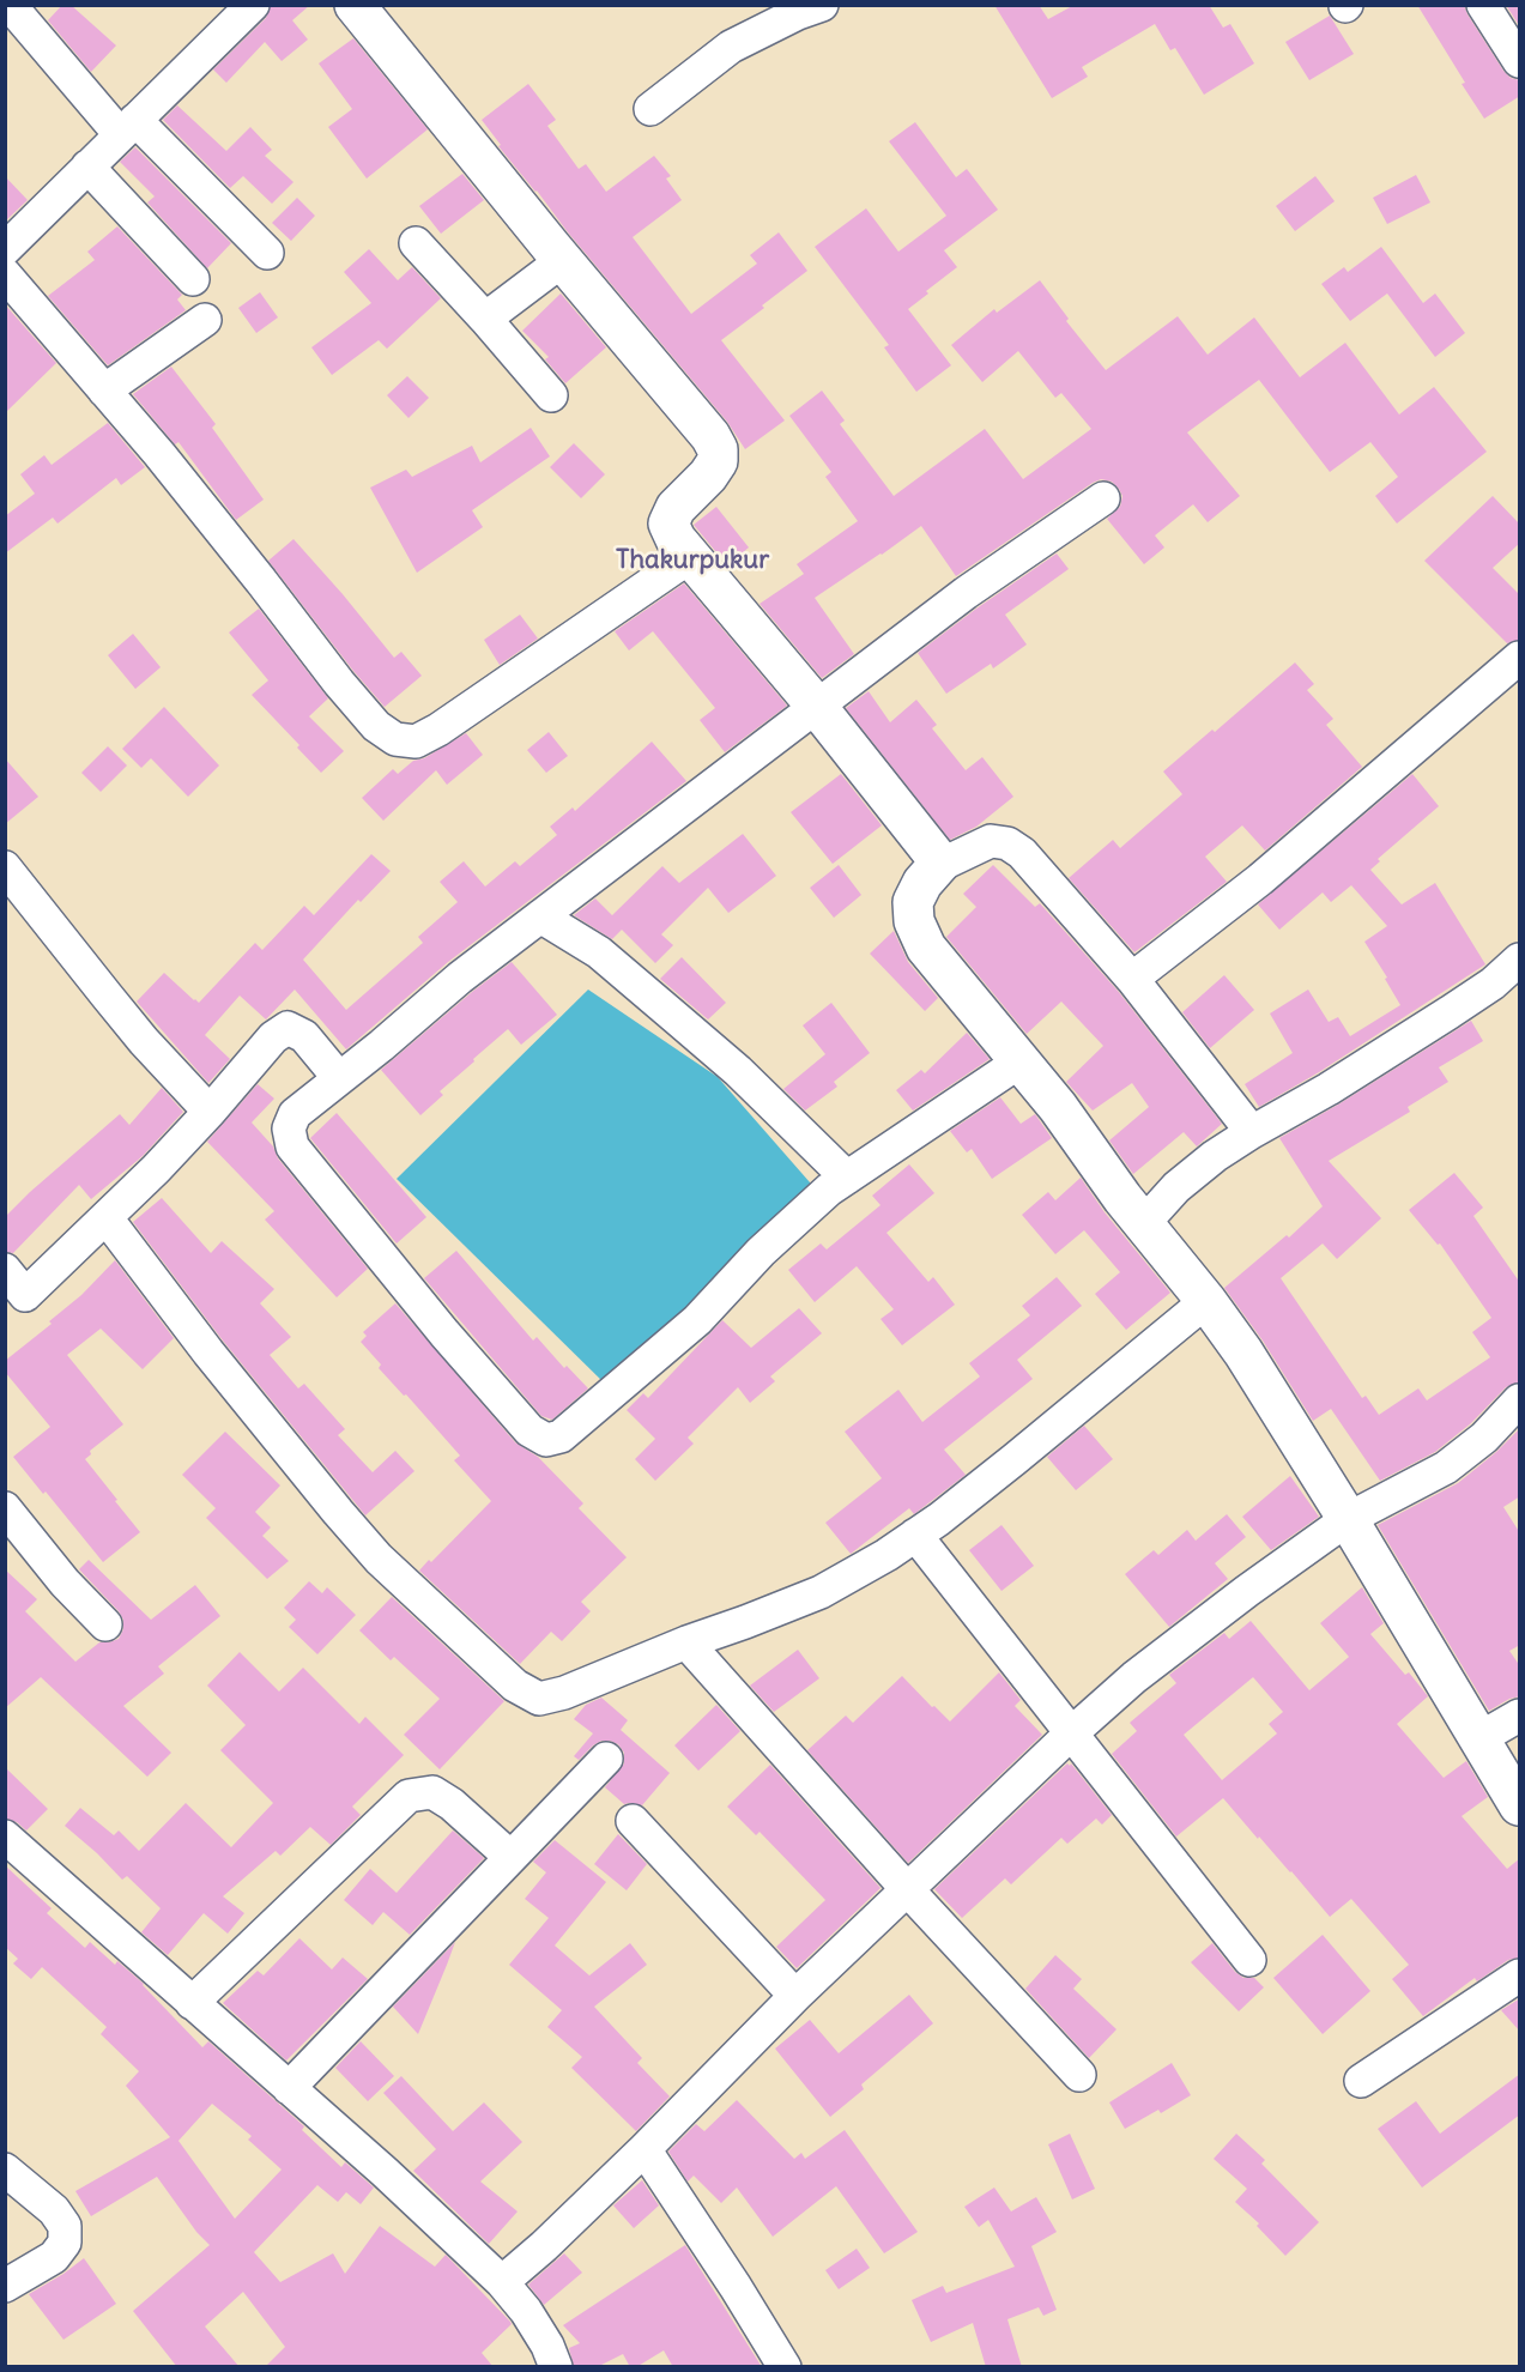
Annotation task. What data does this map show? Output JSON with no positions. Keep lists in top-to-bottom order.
{
  "districts": ["Thakurpukur"]
}
